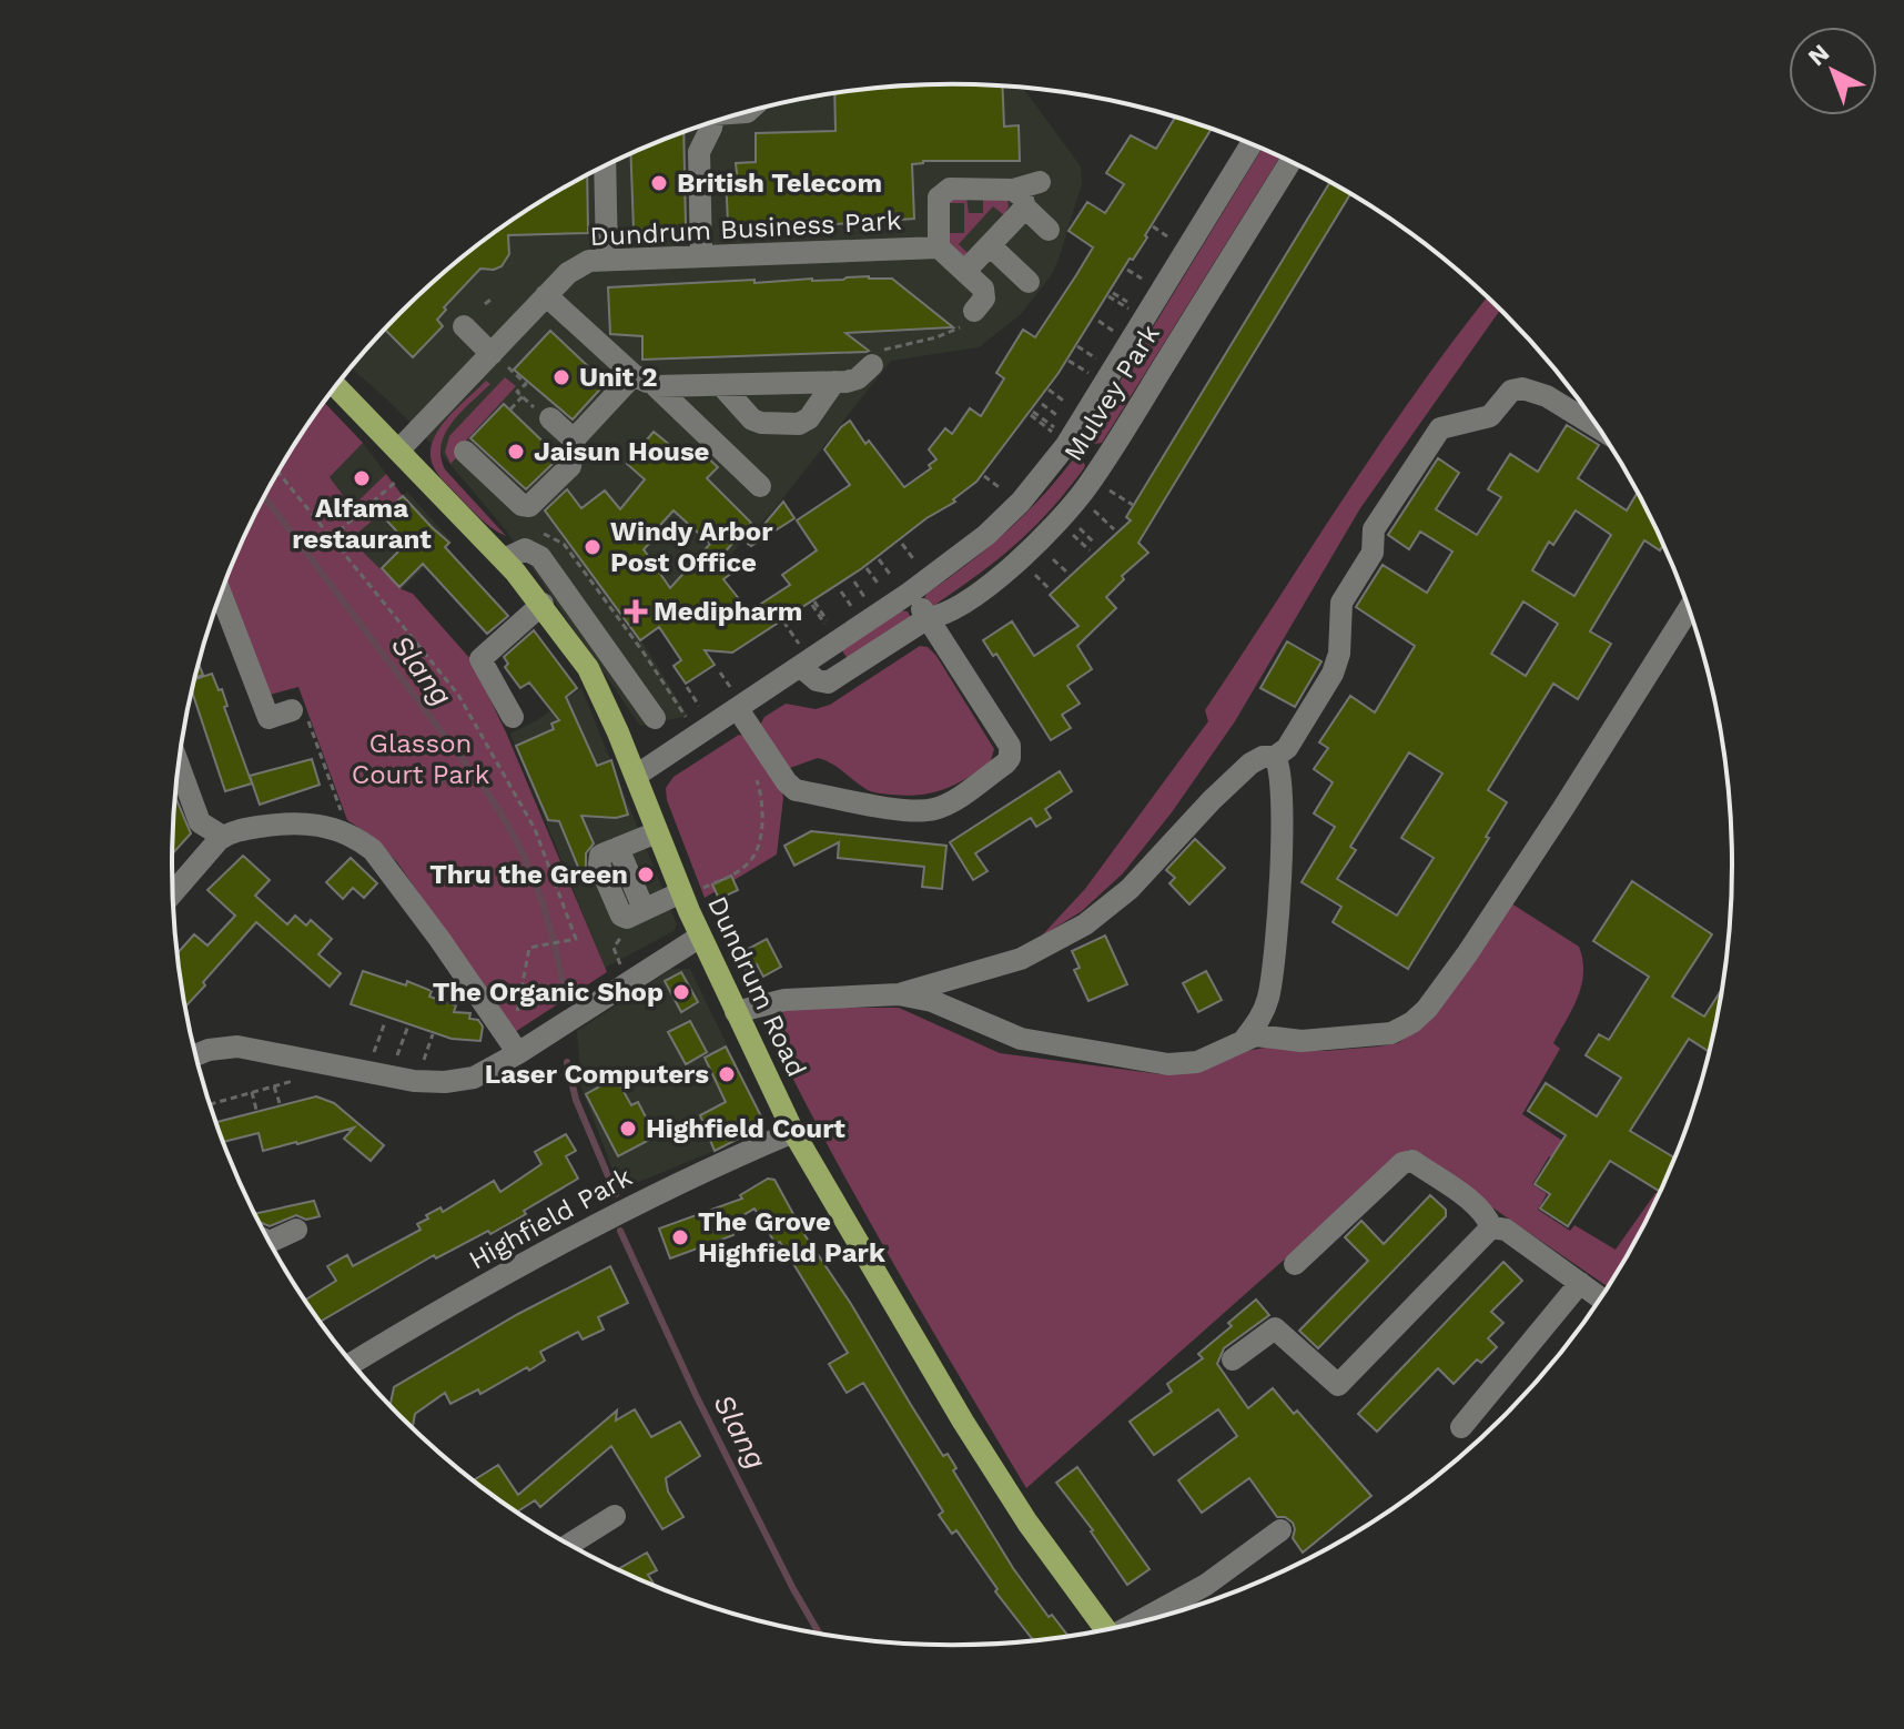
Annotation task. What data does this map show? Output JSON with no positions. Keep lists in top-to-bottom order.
{
  "streets": {
    "main road": ["Dundrum Road"],
    "street": ["Dundrum Business Park", "Mulvey Park", "Highfield Park"]
  },
  "crossings": [
    ["Dundrum Business Park", "Dundrum Road"],
    ["Mulvey Park", "Dundrum Road"],
    ["Dundrum Road", "Highfield Park"]
  ],
  "water": ["Slang"],
  "parks": ["Glasson Court Park"],
  "places": {
    "other": [
      "British Telecom",
      "Unit 2",
      "Jaisun House",
      "Alfama restaurant",
      "Windy Arbor Post Office",
      "Thru the Green",
      "The Organic Shop",
      "Laser Computers",
      "Highfield Court",
      "The Grove Highfield Park"
    ],
    "health": ["Medipharm"]
  },
  "north": "top left"
}
